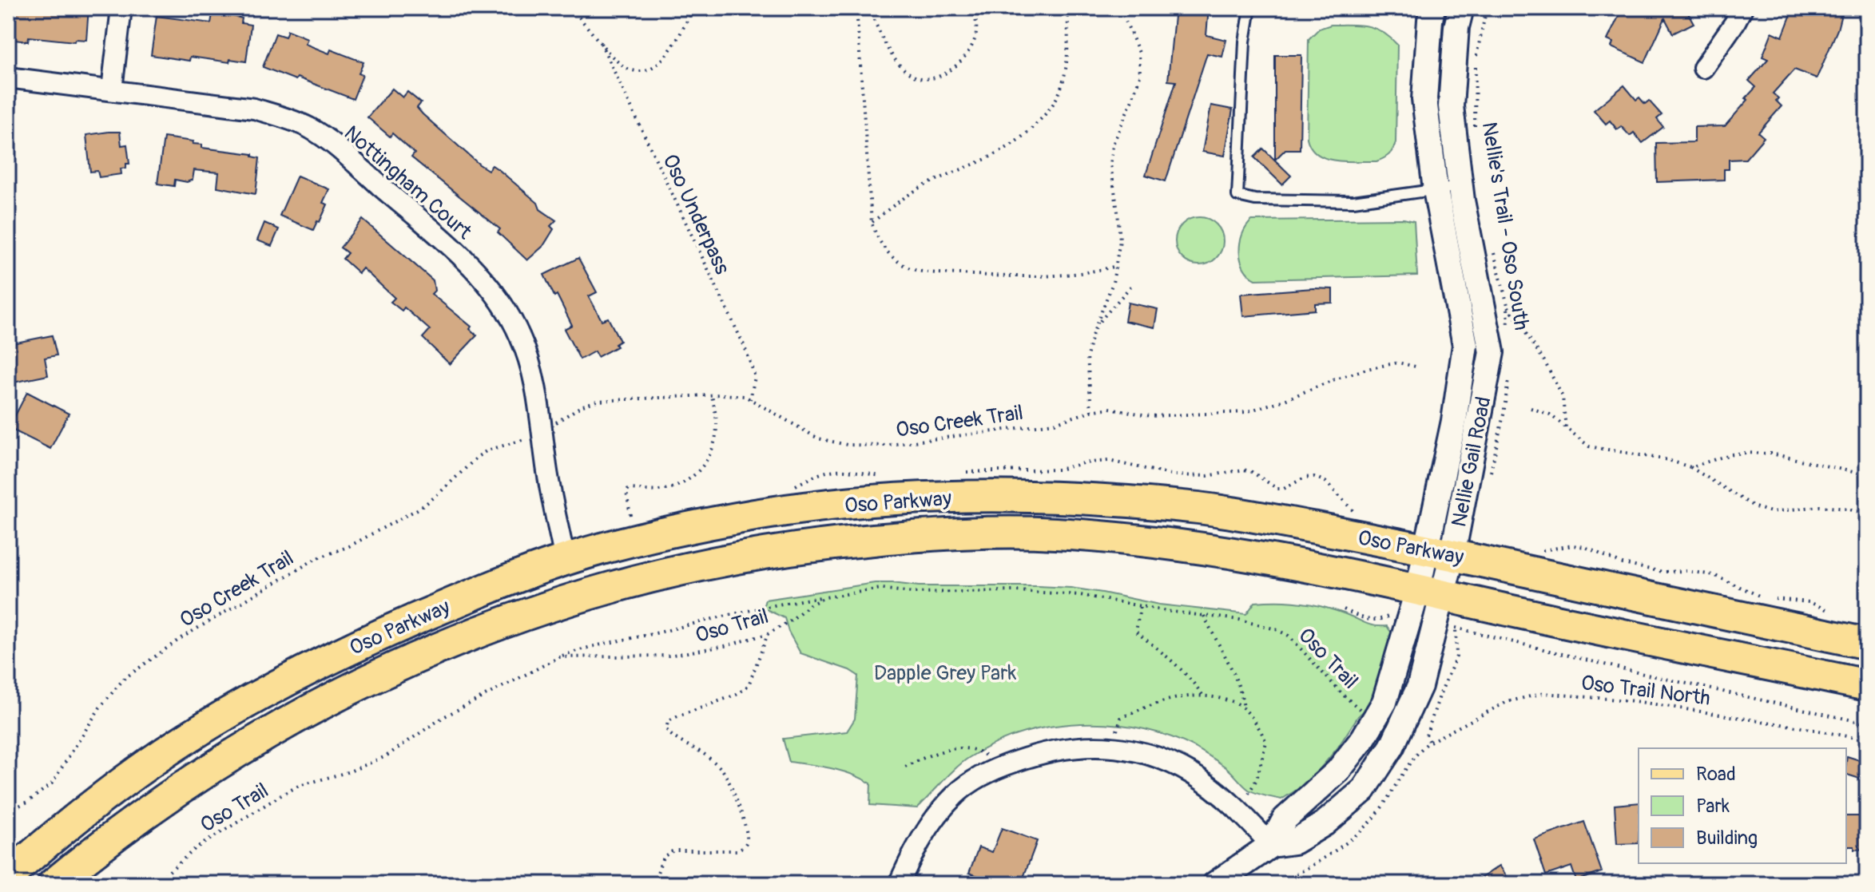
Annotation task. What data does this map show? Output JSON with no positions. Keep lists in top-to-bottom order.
{
  "streets": {
    "main road": ["Oso Parkway"],
    "street": ["Nottingham Court", "Nellie Gail Road"],
    "path": [
      "Oso Underpass",
      "Nellie's Trail - Oso South",
      "Oso Creek Trail",
      "Oso Trail",
      "Oso Trail North"
    ]
  },
  "crossings": [
    ["Nottingham Court", "Oso Parkway"],
    ["Oso Underpass", "Oso Creek Trail"],
    ["Nellie Gail Road", "Oso Parkway"]
  ],
  "parks": ["Dapple Grey Park"],
  "legend": ["Road", "Park", "Building"]
}
